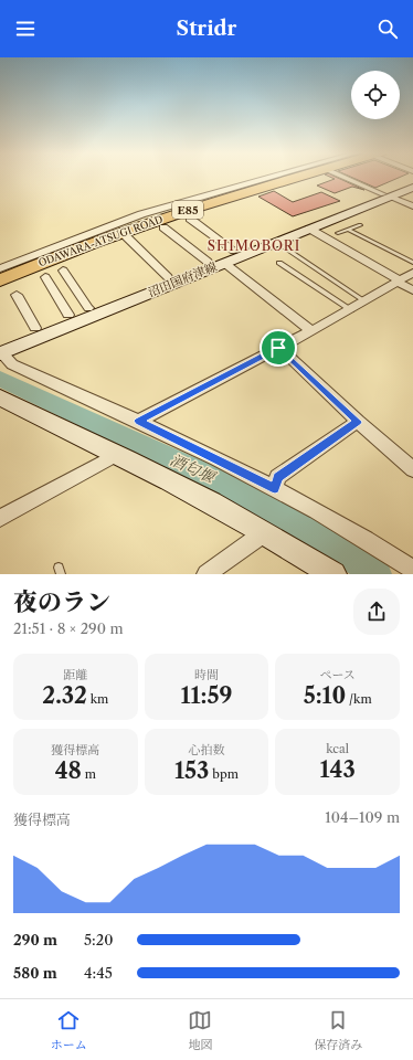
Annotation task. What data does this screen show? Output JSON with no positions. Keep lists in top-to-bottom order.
{
  "streets": {
    "highway": ["E85", "ODAWARA-ATSUGI ROAD"],
    "main road": ["沼田国府津線"]
  },
  "districts": ["SHIMOBORI"],
  "water": ["酒匂堰"],
  "page": {
    "header": "Stridr",
    "heading": ["夜のラン", "21:51 · 8 × 290 m"],
    "stats": [
      ["距離", "2.32 km"],
      ["時間", "11:59"],
      ["ペース", "5:10 /km"],
      ["獲得標高", "48 m"],
      ["心拍数", "153 bpm"],
      ["kcal", "143"]
    ],
    "chart": ["獲得標高", "104–109 m"],
    "list": [
      {
        "name": "290 m",
        "note": "5:20"
      },
      {
        "name": "580 m",
        "note": "4:45"
      }
    ],
    "tabs": ["ホーム", "地図", "保存済み"]
  }
}
